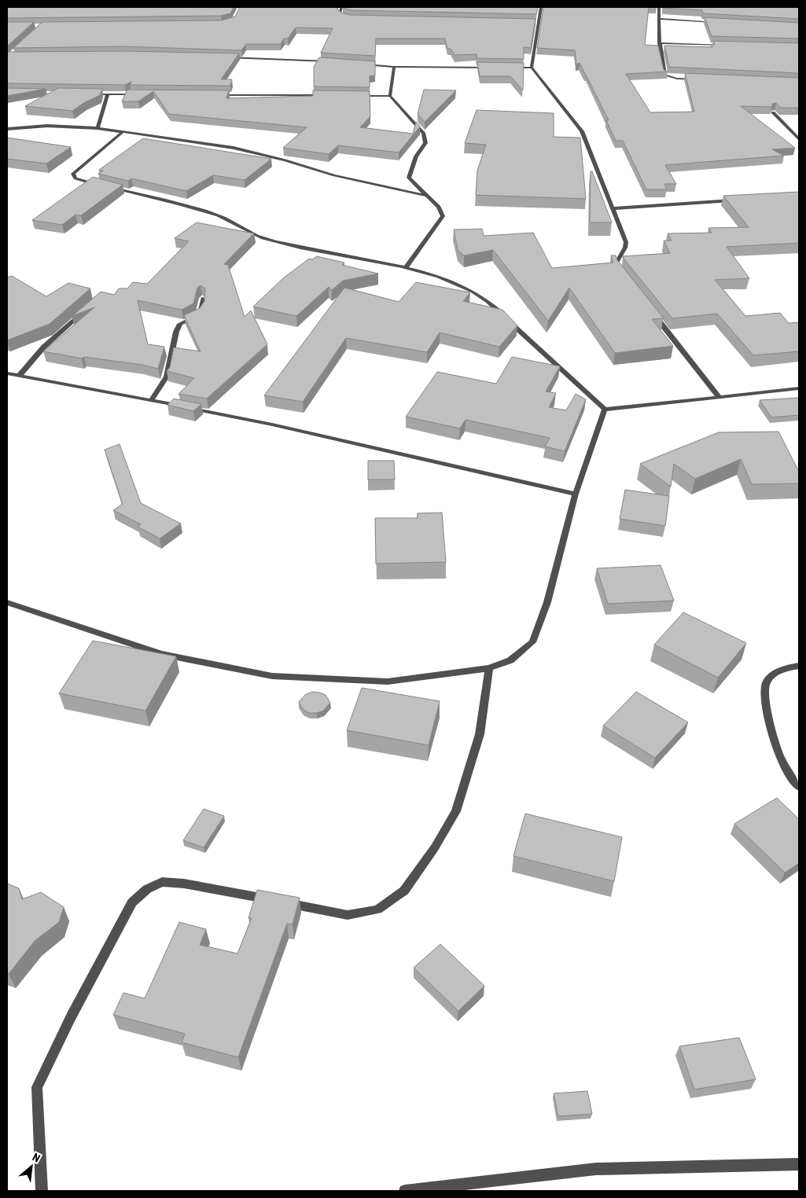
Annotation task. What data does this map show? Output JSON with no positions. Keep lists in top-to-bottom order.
{
  "north": "top right"
}
